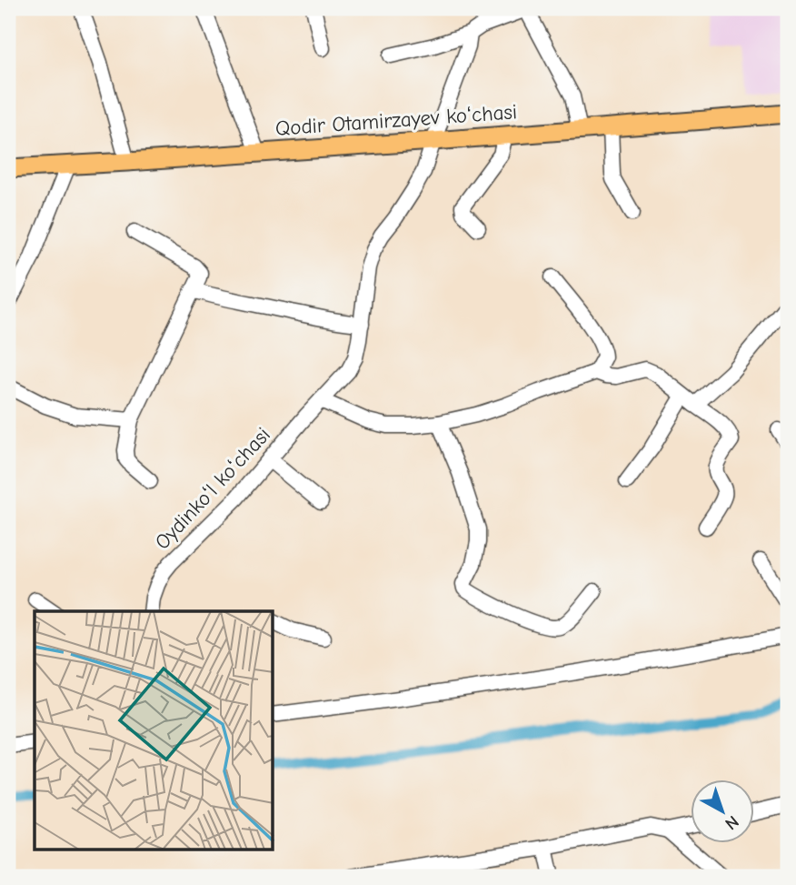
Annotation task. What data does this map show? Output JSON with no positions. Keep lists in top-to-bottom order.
{
  "streets": {
    "main road": ["Qodir Otamirzayev koʻchasi"],
    "street": ["Oydinkoʻl koʻchasi"]
  },
  "crossings": [
    ["Qodir Otamirzayev koʻchasi", "Oydinkoʻl koʻchasi"]
  ],
  "north": "bottom right"
}
